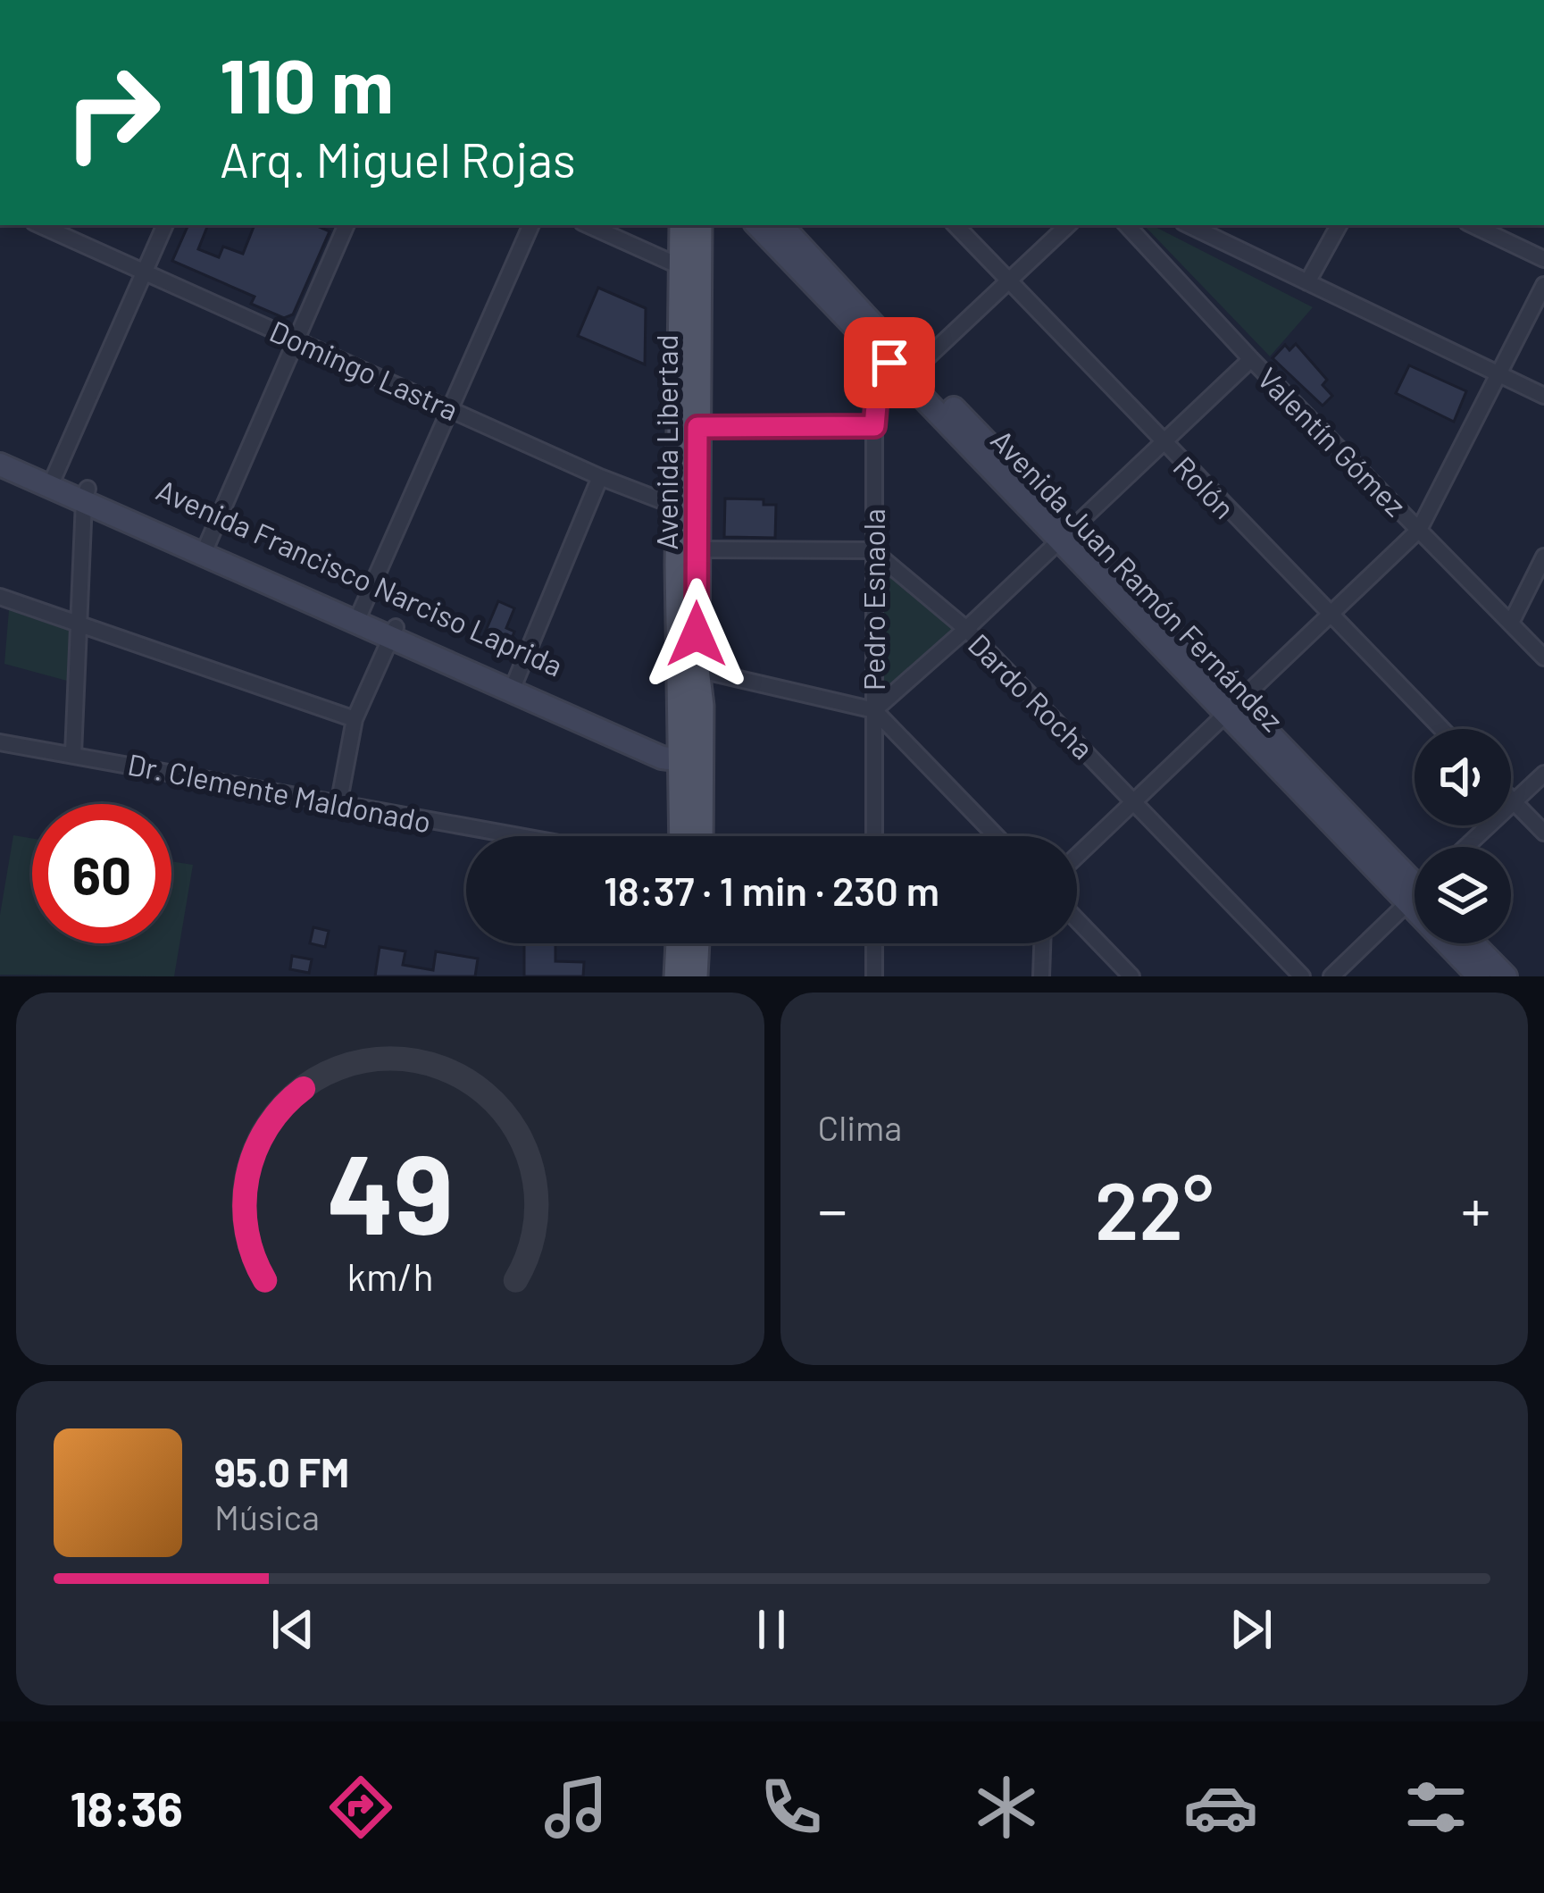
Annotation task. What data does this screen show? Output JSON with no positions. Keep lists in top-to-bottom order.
{
  "streets": {
    "main road": ["Avenida Libertad", "Avenida Francisco Narciso Laprida", "Avenida Juan Ramón Fernández"],
    "street": [
      "Domingo Lastra",
      "Valentín Gómez",
      "Rolón",
      "Pedro Esnaola",
      "Dardo Rocha",
      "Dr. Clemente Maldonado"
    ]
  },
  "crossings": [
    ["Domingo Lastra", "Avenida Libertad"],
    ["Avenida Libertad", "Avenida Francisco Narciso Laprida"],
    ["Avenida Juan Ramón Fernández", "Pedro Esnaola"],
    ["Pedro Esnaola", "Dardo Rocha"]
  ],
  "page": {
    "turn": ["110 m", "Arq. Miguel Rojas"],
    "limit": "60",
    "trip": "18:37 · 1 min · 230 m",
    "tile": "Clima",
    "heat": ["−", "22°", "+"],
    "song": ["95.0 FM", "Música"],
    "tabs": "18:36",
    "gauge": ["49", "km/h"]
  }
}
